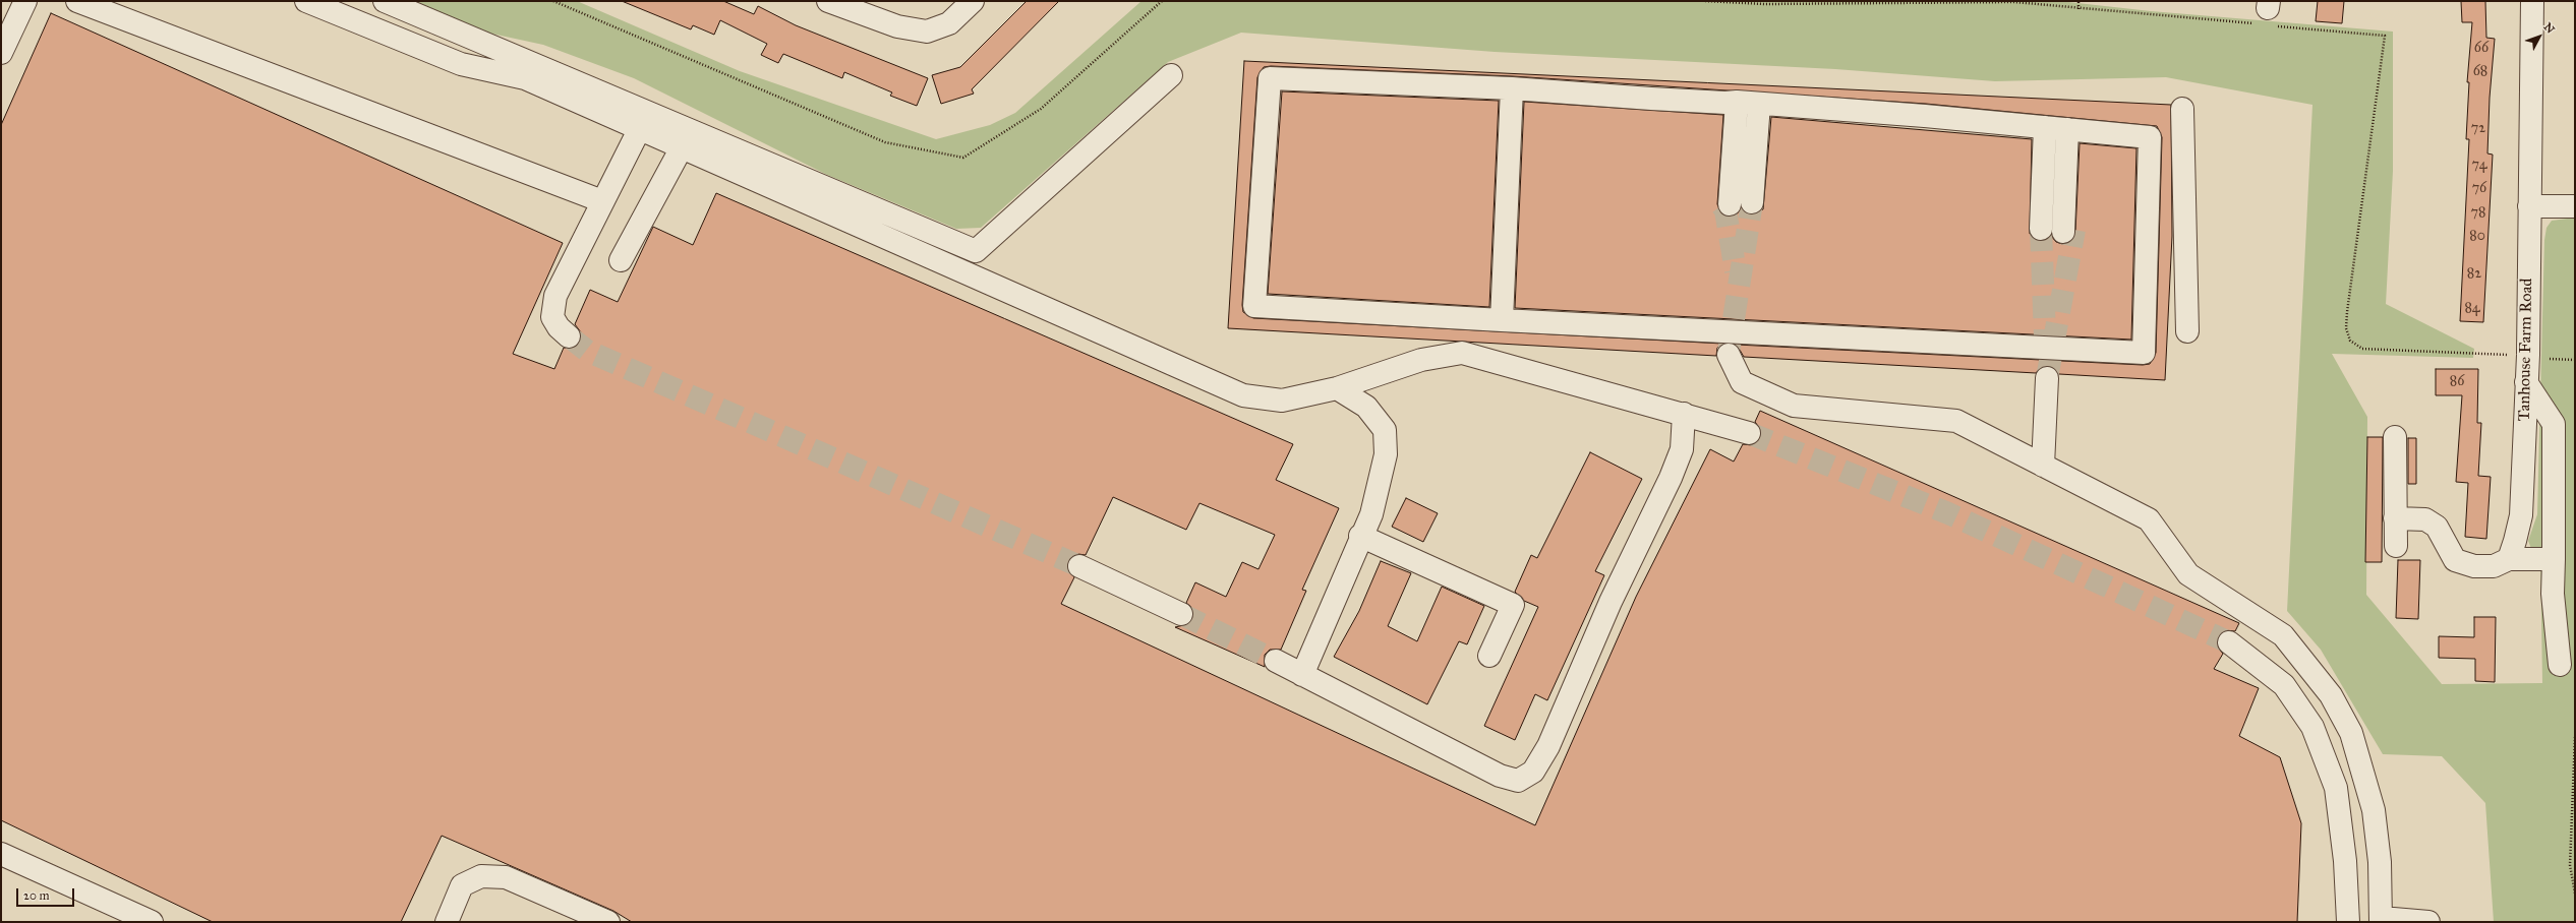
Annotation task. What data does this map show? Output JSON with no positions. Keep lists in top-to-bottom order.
{
  "streets": {
    "street": ["Tanhouse Farm Road"]
  },
  "house_numbers": [
    "66",
    "68",
    "72",
    "74",
    "76",
    "78",
    "80",
    "82",
    "84",
    "86"
  ],
  "scale_bar": "20 m",
  "north": "top right"
}
